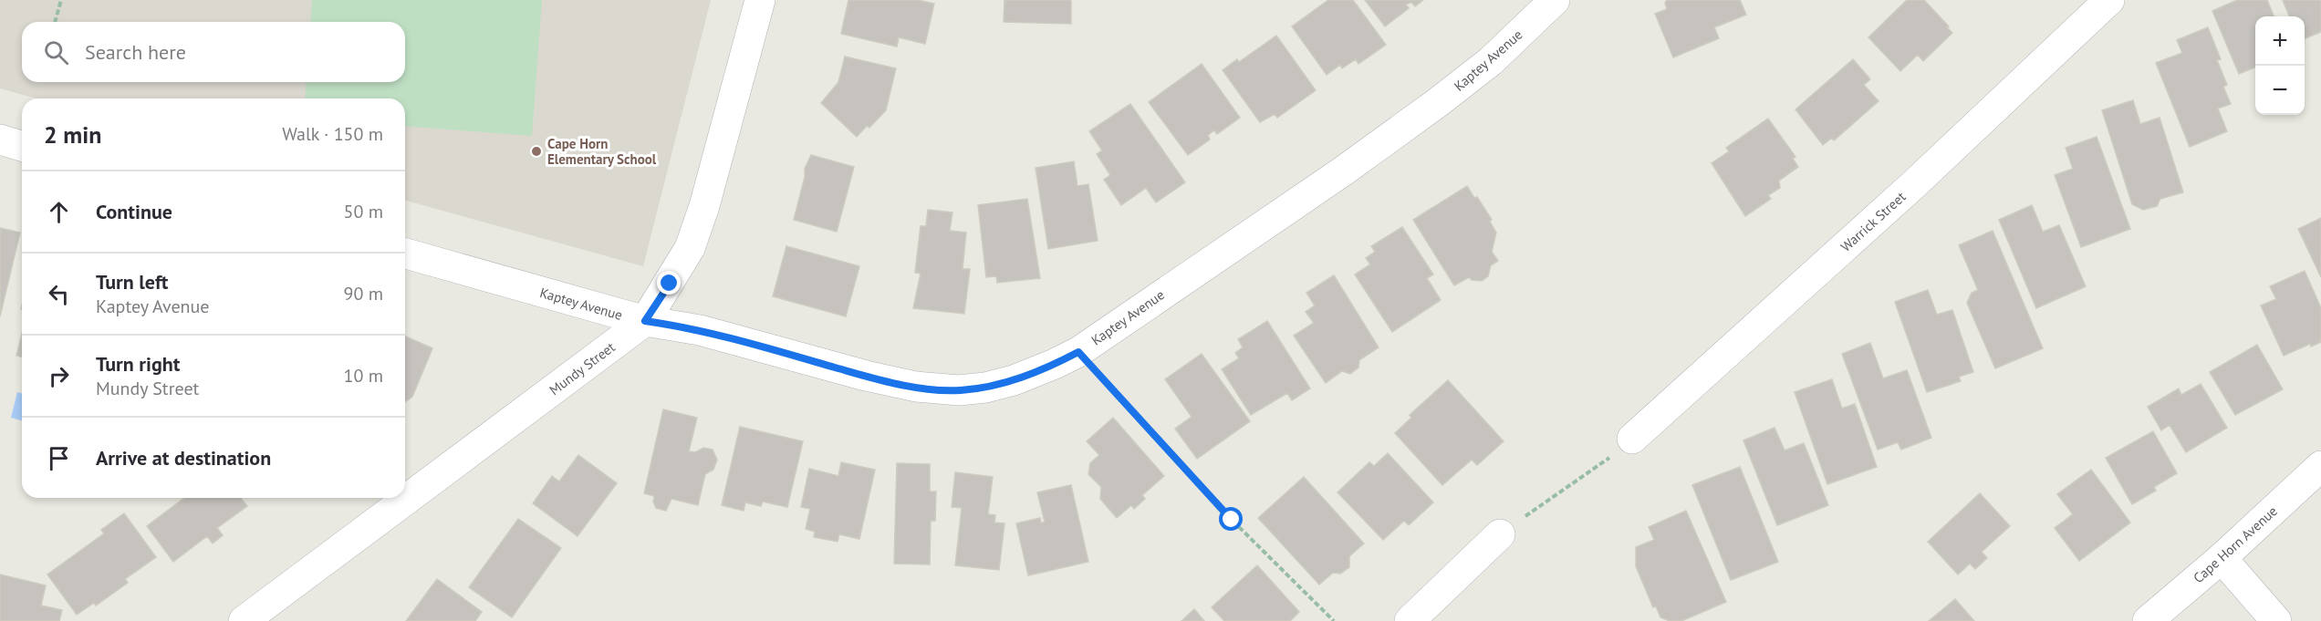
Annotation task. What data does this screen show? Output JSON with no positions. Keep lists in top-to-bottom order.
{
  "streets": {
    "street": [
      "Kaptey Avenue",
      "Warrick Street",
      "Mundy Street",
      "Cape Horn Avenue"
    ]
  },
  "crossings": [
    ["Kaptey Avenue", "Mundy Street"]
  ],
  "places": ["Cape Horn Elementary School"],
  "page": {
    "map_buttons": ["+", "−"],
    "search": "Search here",
    "heading": ["2 min", "Walk · 150 m"],
    "list": [
      ["Continue", "50 m"],
      ["Turn left", "Kaptey Avenue", "90 m"],
      ["Turn right", "Mundy Street", "10 m"],
      "Arrive at destination"
    ]
  }
}
